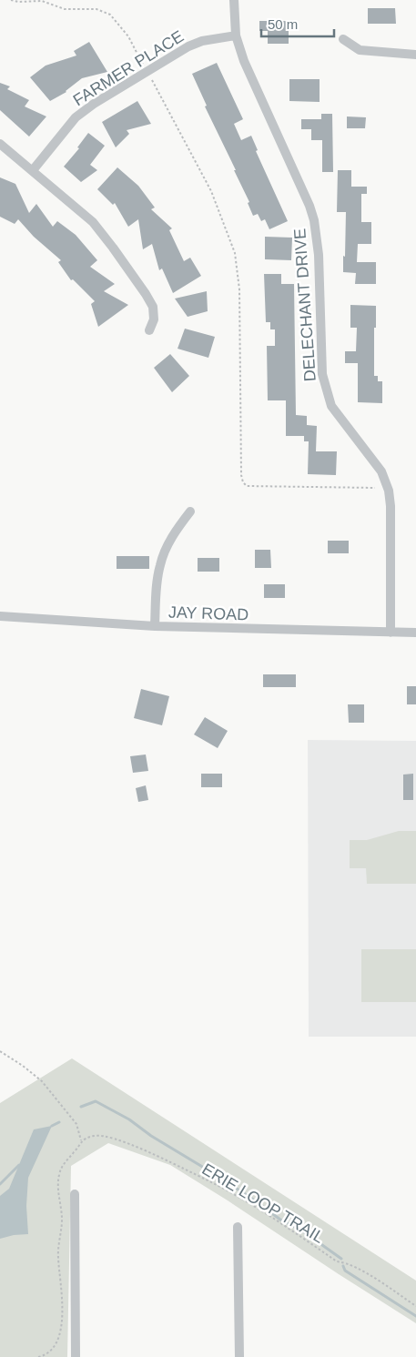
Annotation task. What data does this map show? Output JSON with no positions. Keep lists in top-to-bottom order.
{
  "streets": {
    "street": ["FARMER PLACE", "DELECHANT DRIVE", "JAY ROAD"],
    "path": ["ERIE LOOP TRAIL"]
  },
  "crossings": [
    ["FARMER PLACE", "DELECHANT DRIVE"],
    ["DELECHANT DRIVE", "JAY ROAD"]
  ],
  "scale_bar": "50 m"
}
